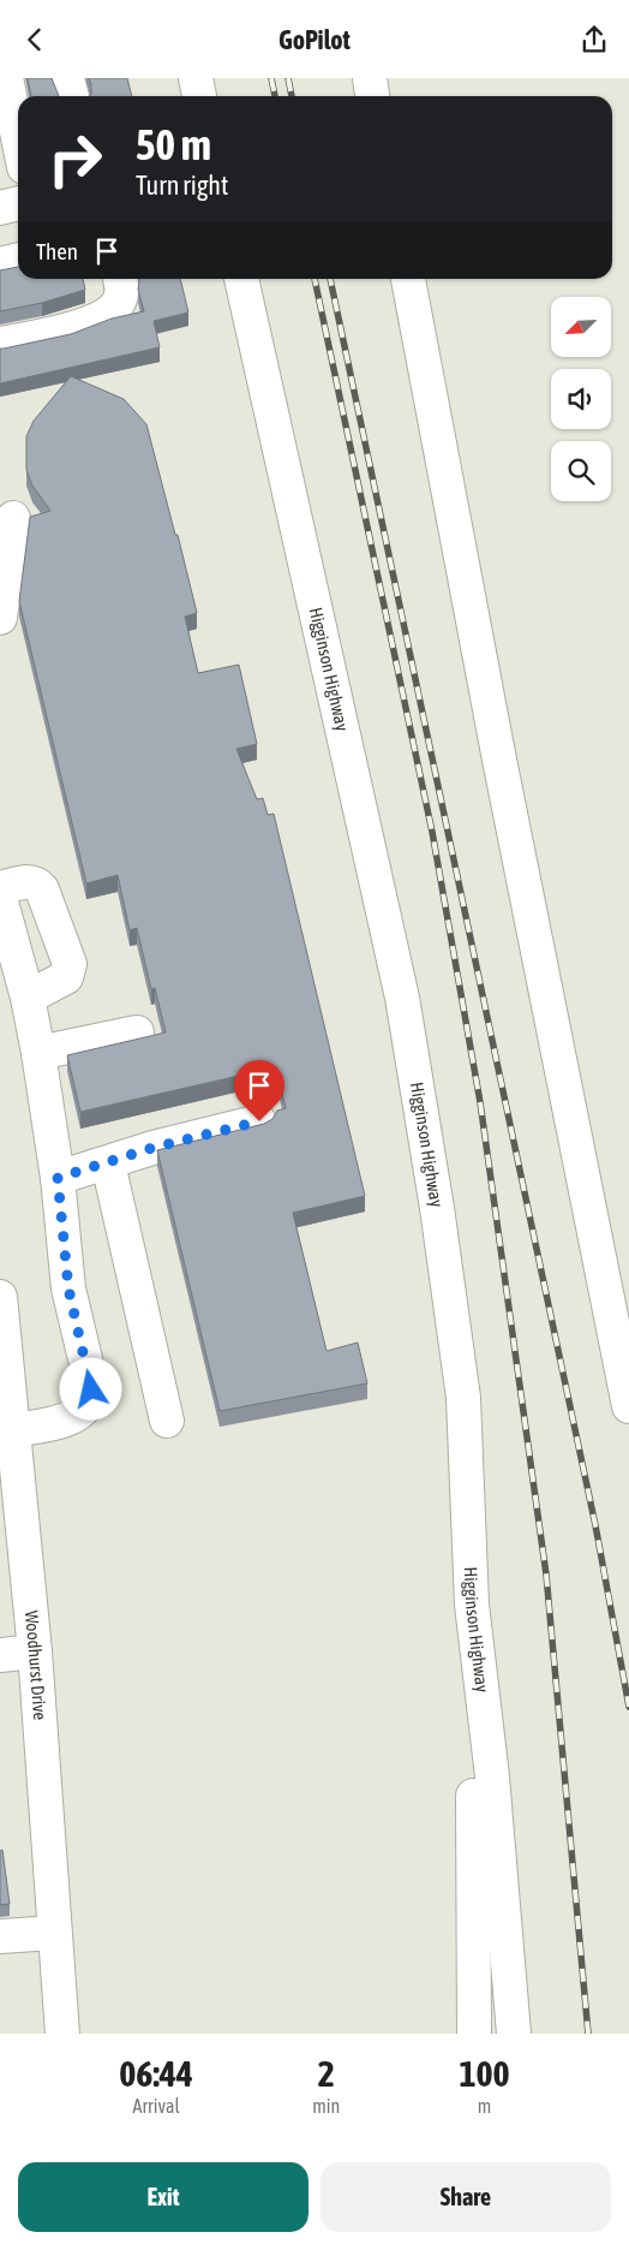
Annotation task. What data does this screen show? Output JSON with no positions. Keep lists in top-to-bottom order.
{
  "streets": {
    "main road": ["Higginson Highway", "Woodhurst Drive"]
  },
  "north": "bottom left",
  "page": {
    "header": "GoPilot",
    "turn": ["50 m", "Turn right"],
    "then": "Then",
    "eta": [
      "06:44",
      "Arrival",
      "2",
      "min",
      "100",
      "m"
    ],
    "buttons": ["Exit", "Share"]
  }
}
